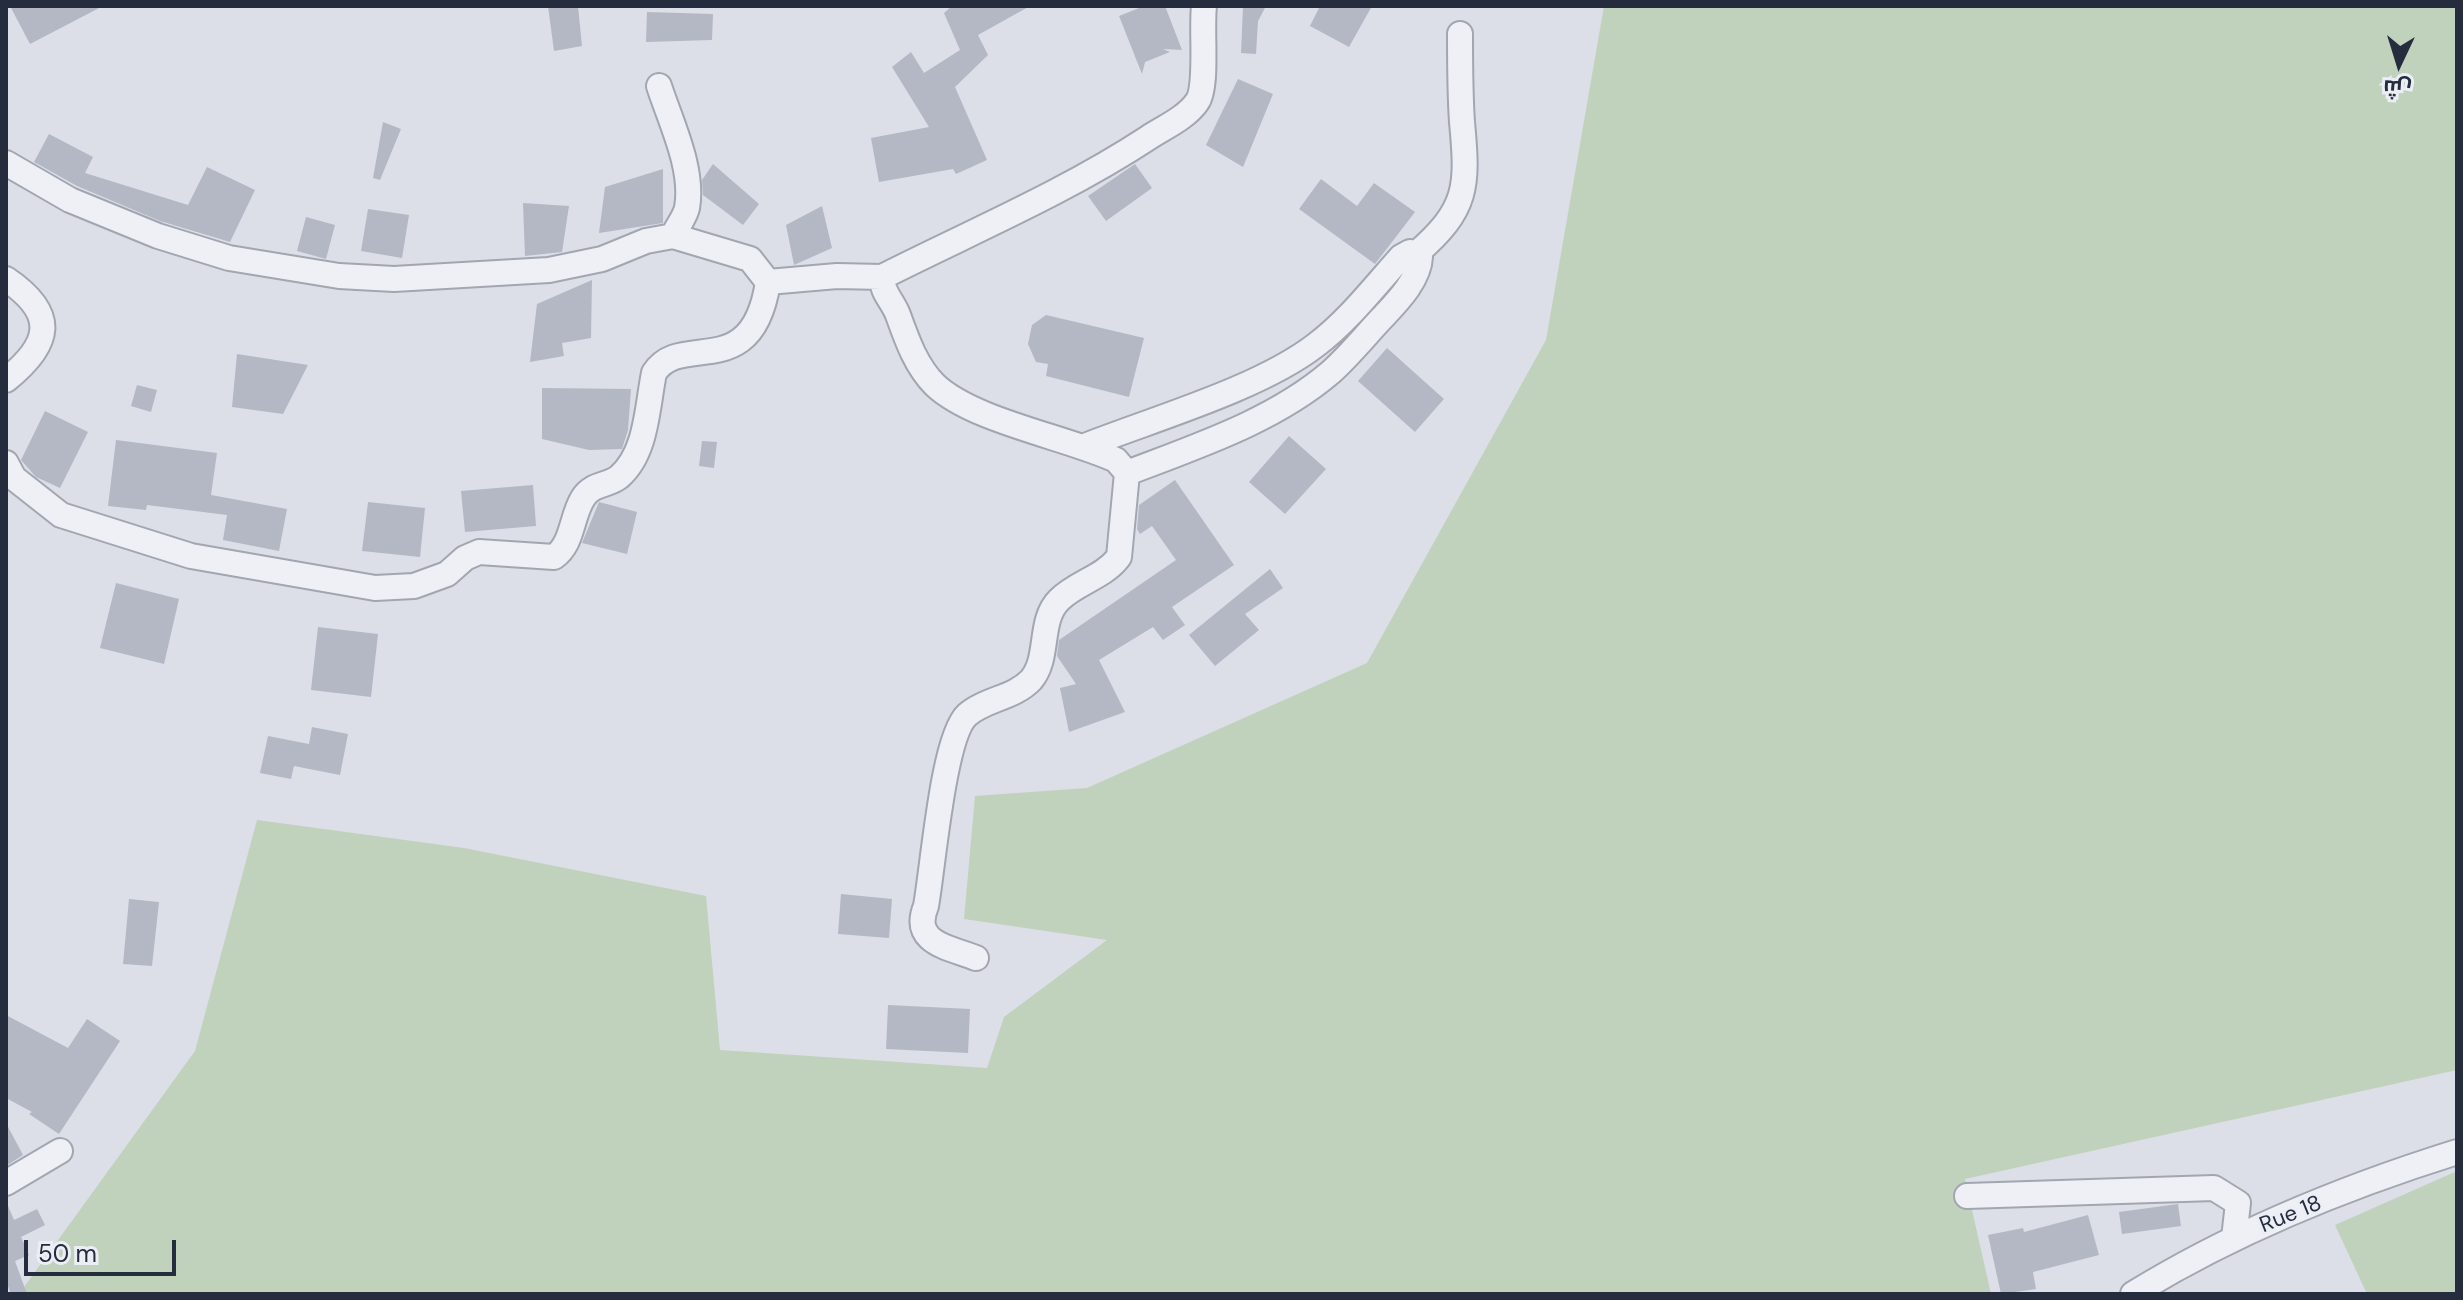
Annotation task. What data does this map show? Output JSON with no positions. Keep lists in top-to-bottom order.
{
  "streets": {
    "street": ["Rue 18"]
  },
  "scale_bar": "50 m",
  "north": "bottom"
}
